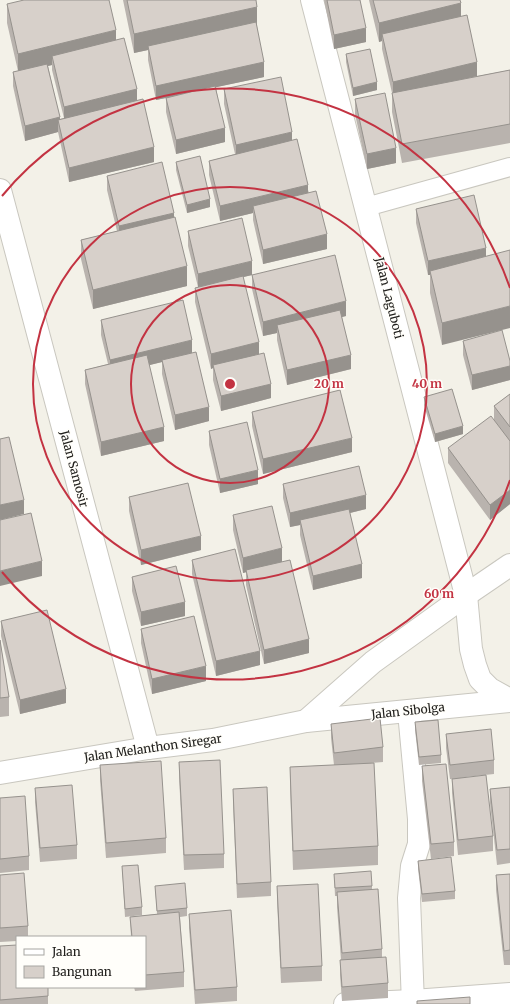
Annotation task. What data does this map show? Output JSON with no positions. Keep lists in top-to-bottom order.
{
  "streets": {
    "street": [
      "Jalan Laguboti",
      "Jalan Samosir",
      "Jalan Sibolga",
      "Jalan Melanthon Siregar"
    ]
  },
  "crossings": [
    ["Jalan Laguboti", "Jalan Sibolga"],
    ["Jalan Samosir", "Jalan Melanthon Siregar"],
    ["Jalan Sibolga", "Jalan Melanthon Siregar"]
  ],
  "legend": ["Jalan", "Bangunan"],
  "rings": ["20 m", "40 m", "60 m"]
}
